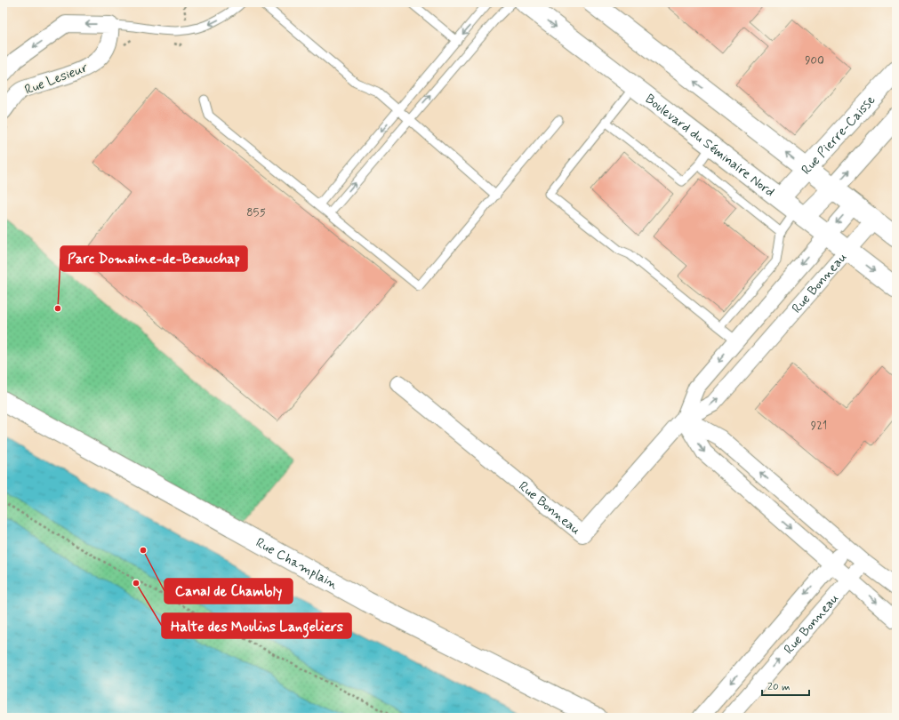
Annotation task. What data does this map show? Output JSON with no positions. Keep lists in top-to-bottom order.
{
  "streets": {
    "street": [
      "Rue Lesieur",
      "Rue Pierre-Caisse",
      "Boulevard du Séminaire Nord",
      "Rue Bonneau",
      "Rue Champlain"
    ]
  },
  "crossings": [
    ["Rue Pierre-Caisse", "Boulevard du Séminaire Nord"],
    ["Boulevard du Séminaire Nord", "Rue Bonneau"]
  ],
  "places": ["Parc Domaine-de-Beauchap", "Canal de Chambly", "Halte des Moulins Langeliers"],
  "house_numbers": ["900", "855", "921"],
  "scale_bar": "20 m"
}
